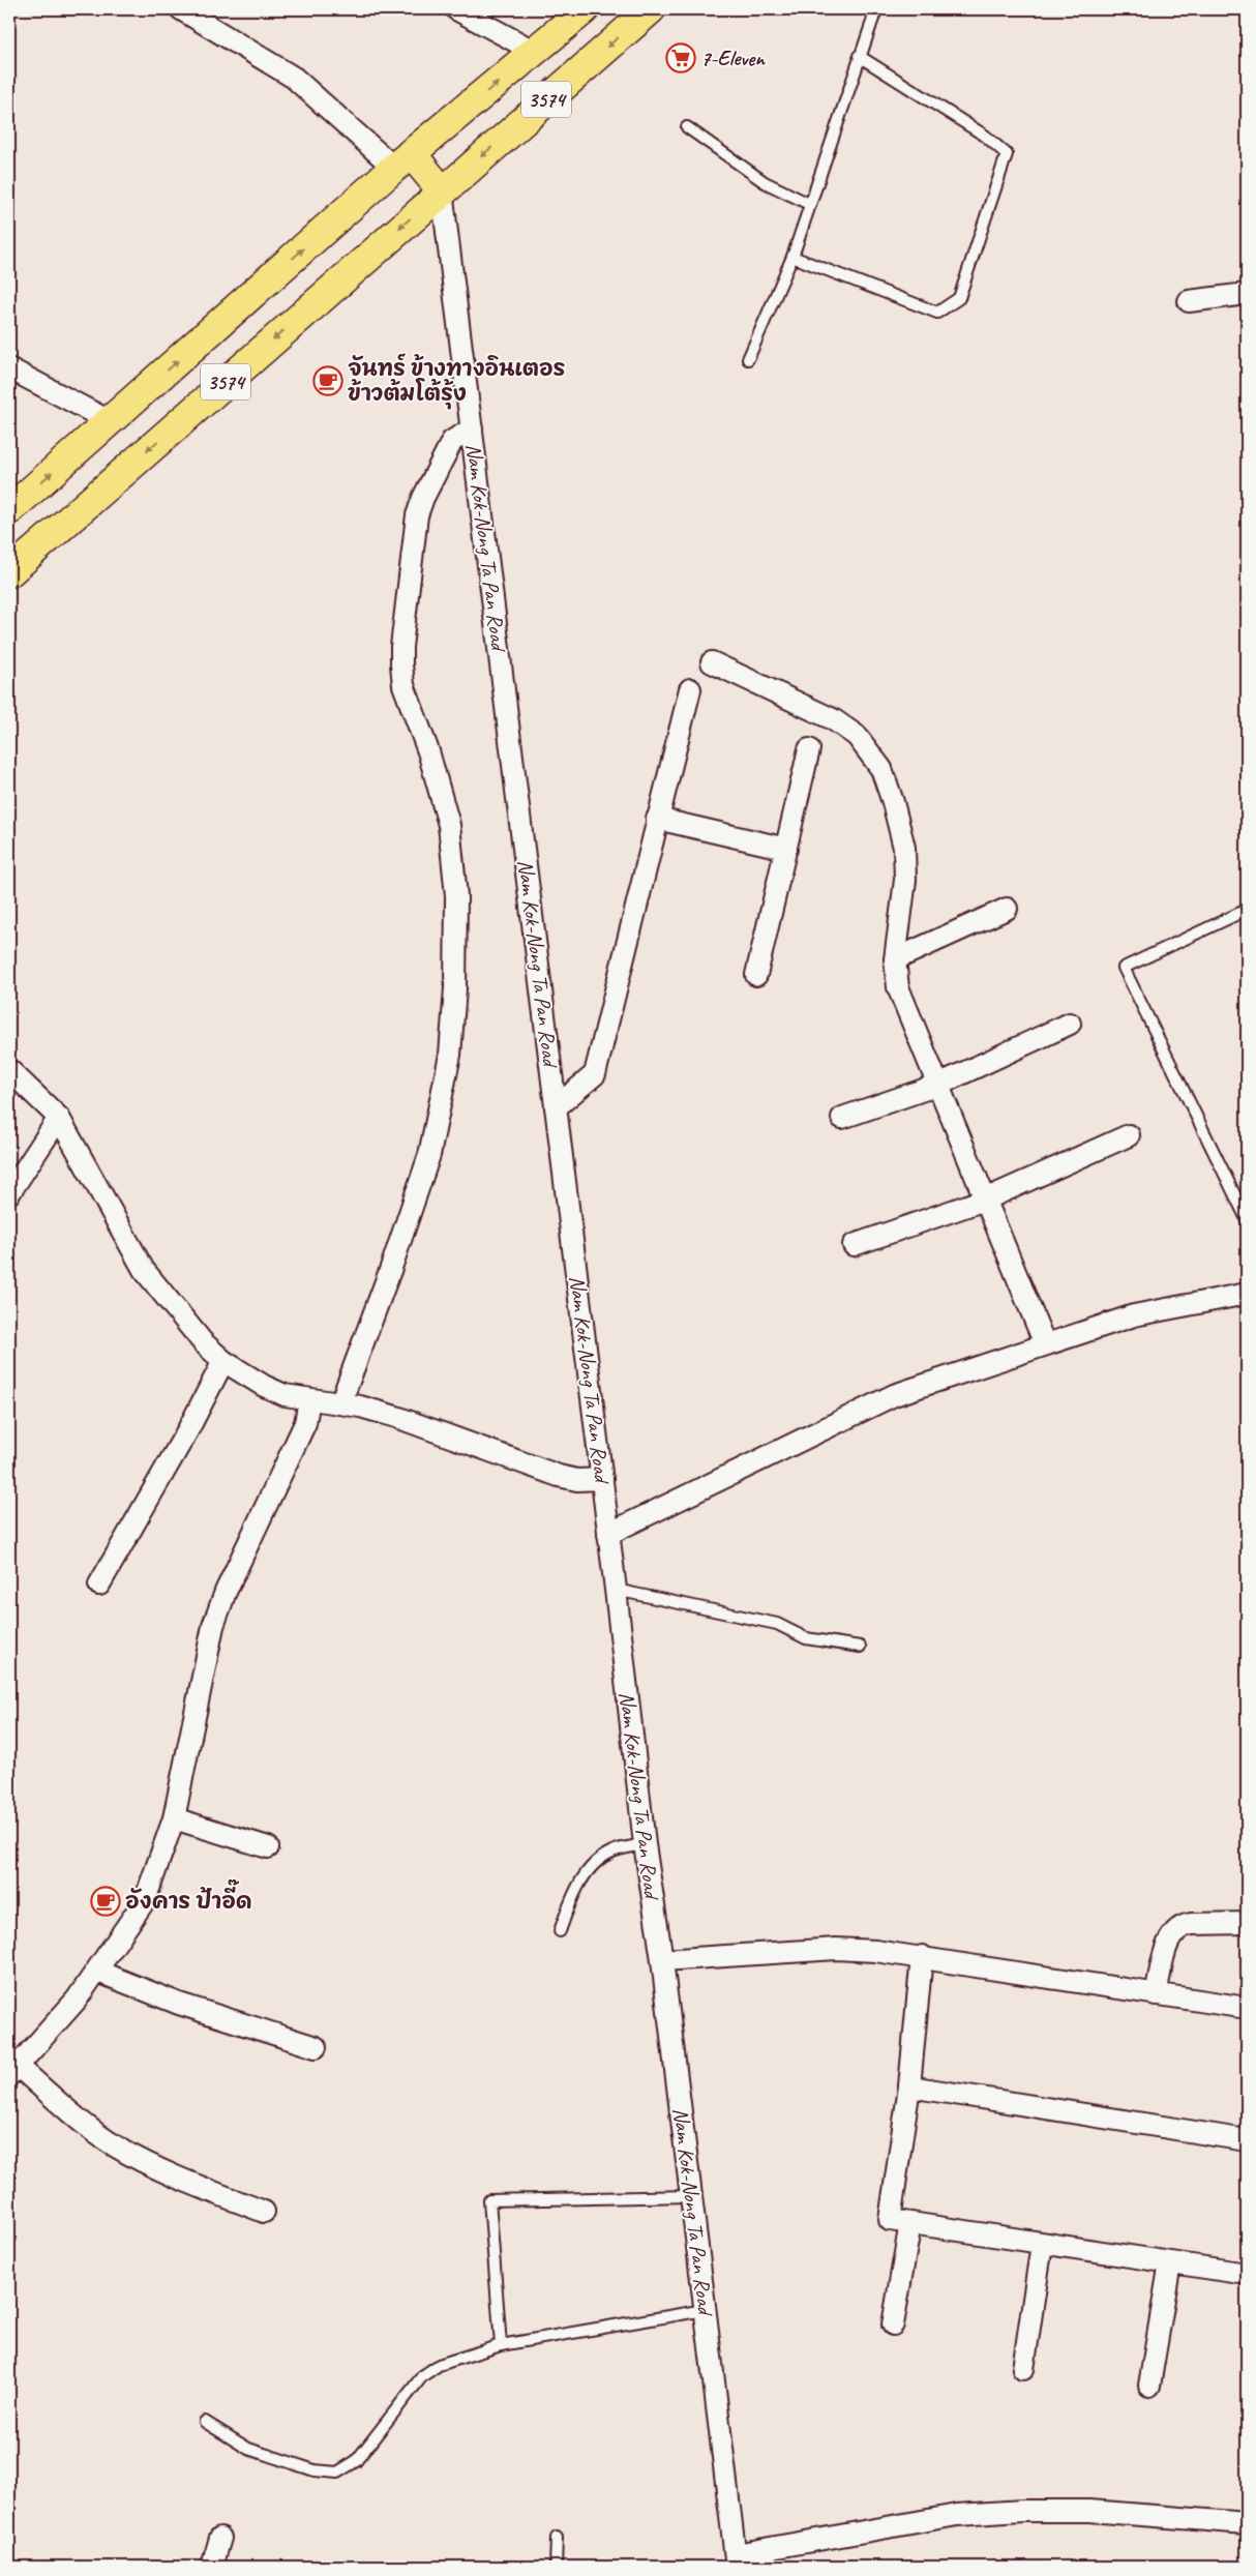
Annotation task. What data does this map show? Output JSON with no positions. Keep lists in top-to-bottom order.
{
  "streets": {
    "main road": ["3574"],
    "street": ["Nam Kok-Nong Ta Pan Road"]
  },
  "crossings": [
    ["3574", "Nam Kok-Nong Ta Pan Road"]
  ],
  "places": {
    "supermarket": ["7-Eleven"],
    "cafe": ["จันทร์ ข้างทางอินเตอร ข้าวต้มโต้รุ้ง", "อังคาร ป้าอี๊ด"]
  }
}
